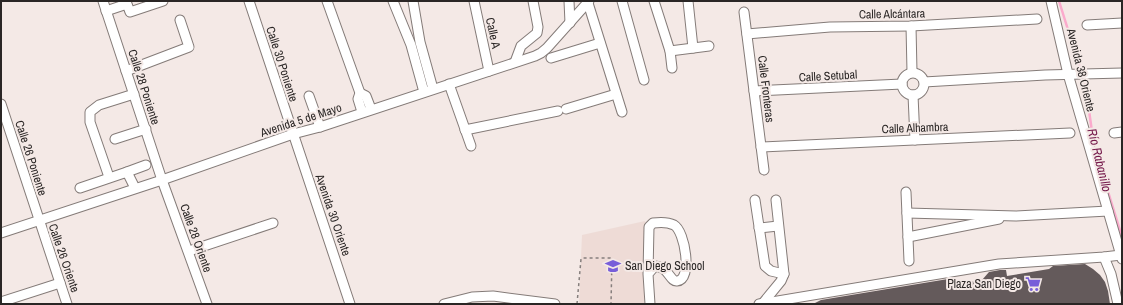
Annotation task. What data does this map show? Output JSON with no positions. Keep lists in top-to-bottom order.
{
  "streets": {
    "street": [
      "Calle Alcántara",
      "Calle A",
      "Calle 30 Poniente",
      "Avenida 38 Oriente",
      "Calle Setubal",
      "Calle 28 Poniente",
      "Calle Fronteras",
      "Avenida 5 de Mayo",
      "Calle Alhambra",
      "Calle 26 Poniente",
      "Avenida 30 Oriente",
      "Calle 28 Oriente",
      "Calle 26 Oriente"
    ]
  },
  "crossings": [
    ["Calle Alcántara", "Calle Fronteras"],
    ["Calle A", "Avenida 5 de Mayo"],
    ["Calle 30 Poniente", "Avenida 5 de Mayo"],
    ["Calle 30 Poniente", "Avenida 30 Oriente"],
    ["Calle Setubal", "Calle Fronteras"],
    ["Calle 28 Poniente", "Avenida 5 de Mayo"],
    ["Calle 28 Poniente", "Calle 28 Oriente"],
    ["Calle Fronteras", "Calle Alhambra"],
    ["Avenida 5 de Mayo", "Calle 26 Poniente"],
    ["Avenida 5 de Mayo", "Avenida 30 Oriente"],
    ["Avenida 5 de Mayo", "Calle 28 Oriente"],
    ["Avenida 5 de Mayo", "Calle 26 Oriente"],
    ["Calle 26 Poniente", "Calle 26 Oriente"]
  ],
  "water": ["Río Rabanillo"],
  "places": {
    "school or university": ["San Diego School"],
    "supermarket": ["Plaza San Diego"]
  }
}
